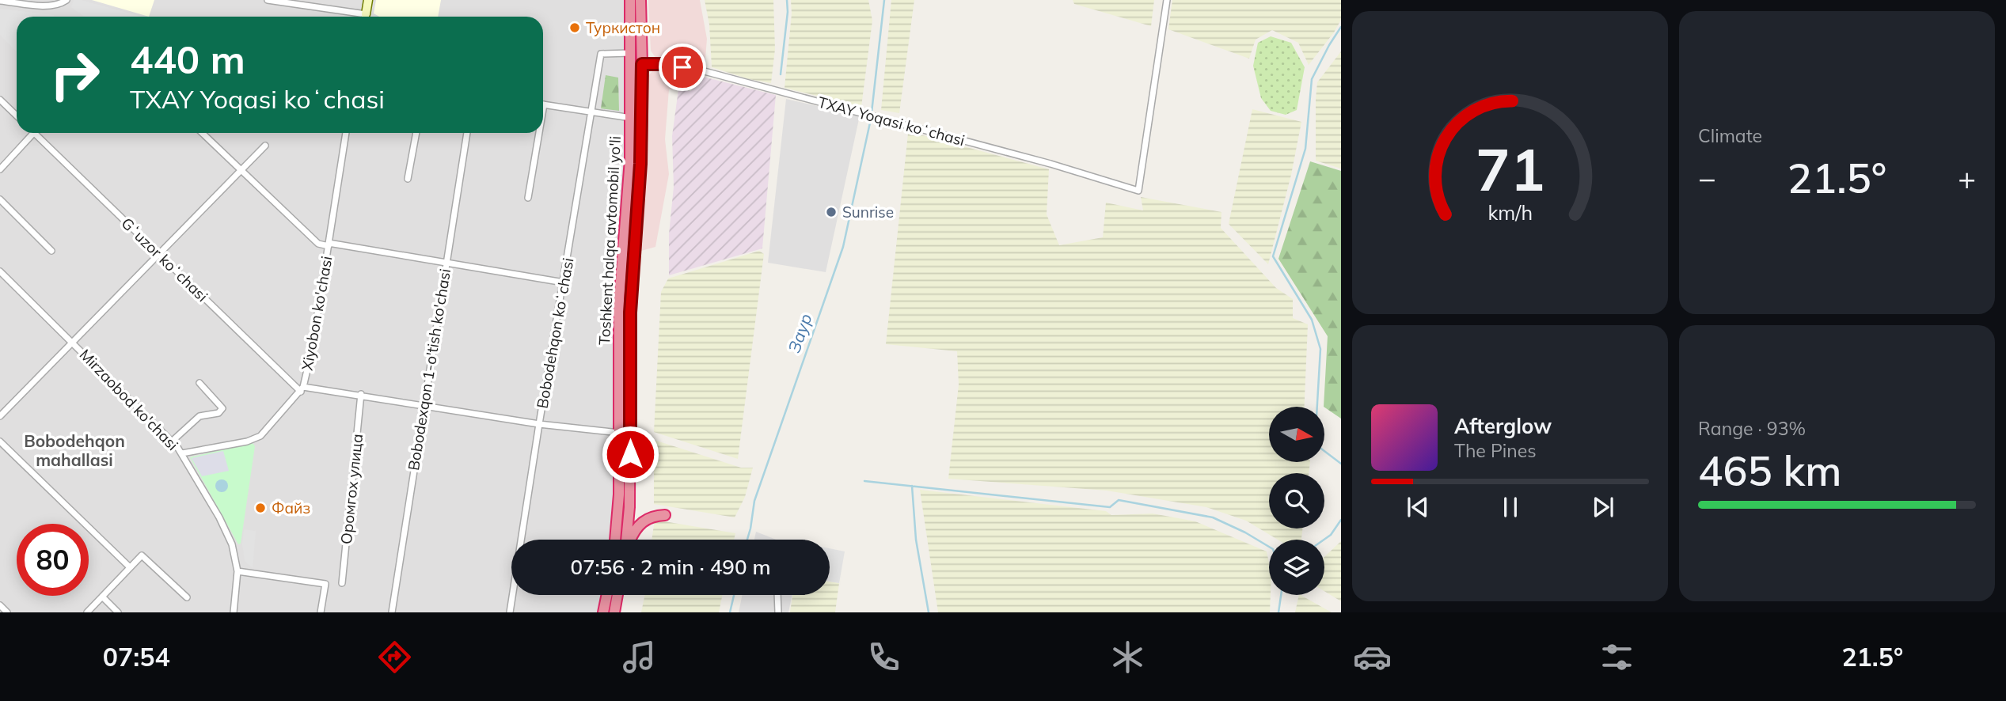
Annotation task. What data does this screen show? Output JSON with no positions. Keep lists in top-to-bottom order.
{
  "streets": {
    "highway": ["Toshkent halqa avtomobil yo'li"],
    "street": [
      "TXAY Yoqasi koʻchasi",
      "Gʻuzor koʻchasi",
      "Xiyobon ko'chasi",
      "Bobodehqon koʻchasi",
      "Bobodexqon 1-o'tish ko'chasi",
      "Mirzaobod ko'chasi",
      "Оромгох улица"
    ]
  },
  "crossings": [
    ["TXAY Yoqasi koʻchasi", "Toshkent halqa avtomobil yo'li"],
    ["Toshkent halqa avtomobil yo'li", "Bobodehqon koʻchasi"],
    ["Gʻuzor koʻchasi", "Xiyobon ko'chasi"],
    ["Xiyobon ko'chasi", "Mirzaobod ko'chasi"]
  ],
  "districts": ["Bobodehqon mahallasi"],
  "water": ["Заур"],
  "places": ["Туркистон", "Sunrise", "Файз"],
  "north": "right",
  "page": {
    "tile": [
      "Climate",
      ["Range · 93%", "465 km"]
    ],
    "turn": ["440 m", "TXAY Yoqasi koʻchasi"],
    "heat": ["−", "21.5°", "+"],
    "song": ["Afterglow", "The Pines"],
    "limit": "80",
    "trip": "07:56 · 2 min · 490 m",
    "tabs": ["07:54", "21.5°"],
    "gauge": ["71", "km/h"]
  }
}
